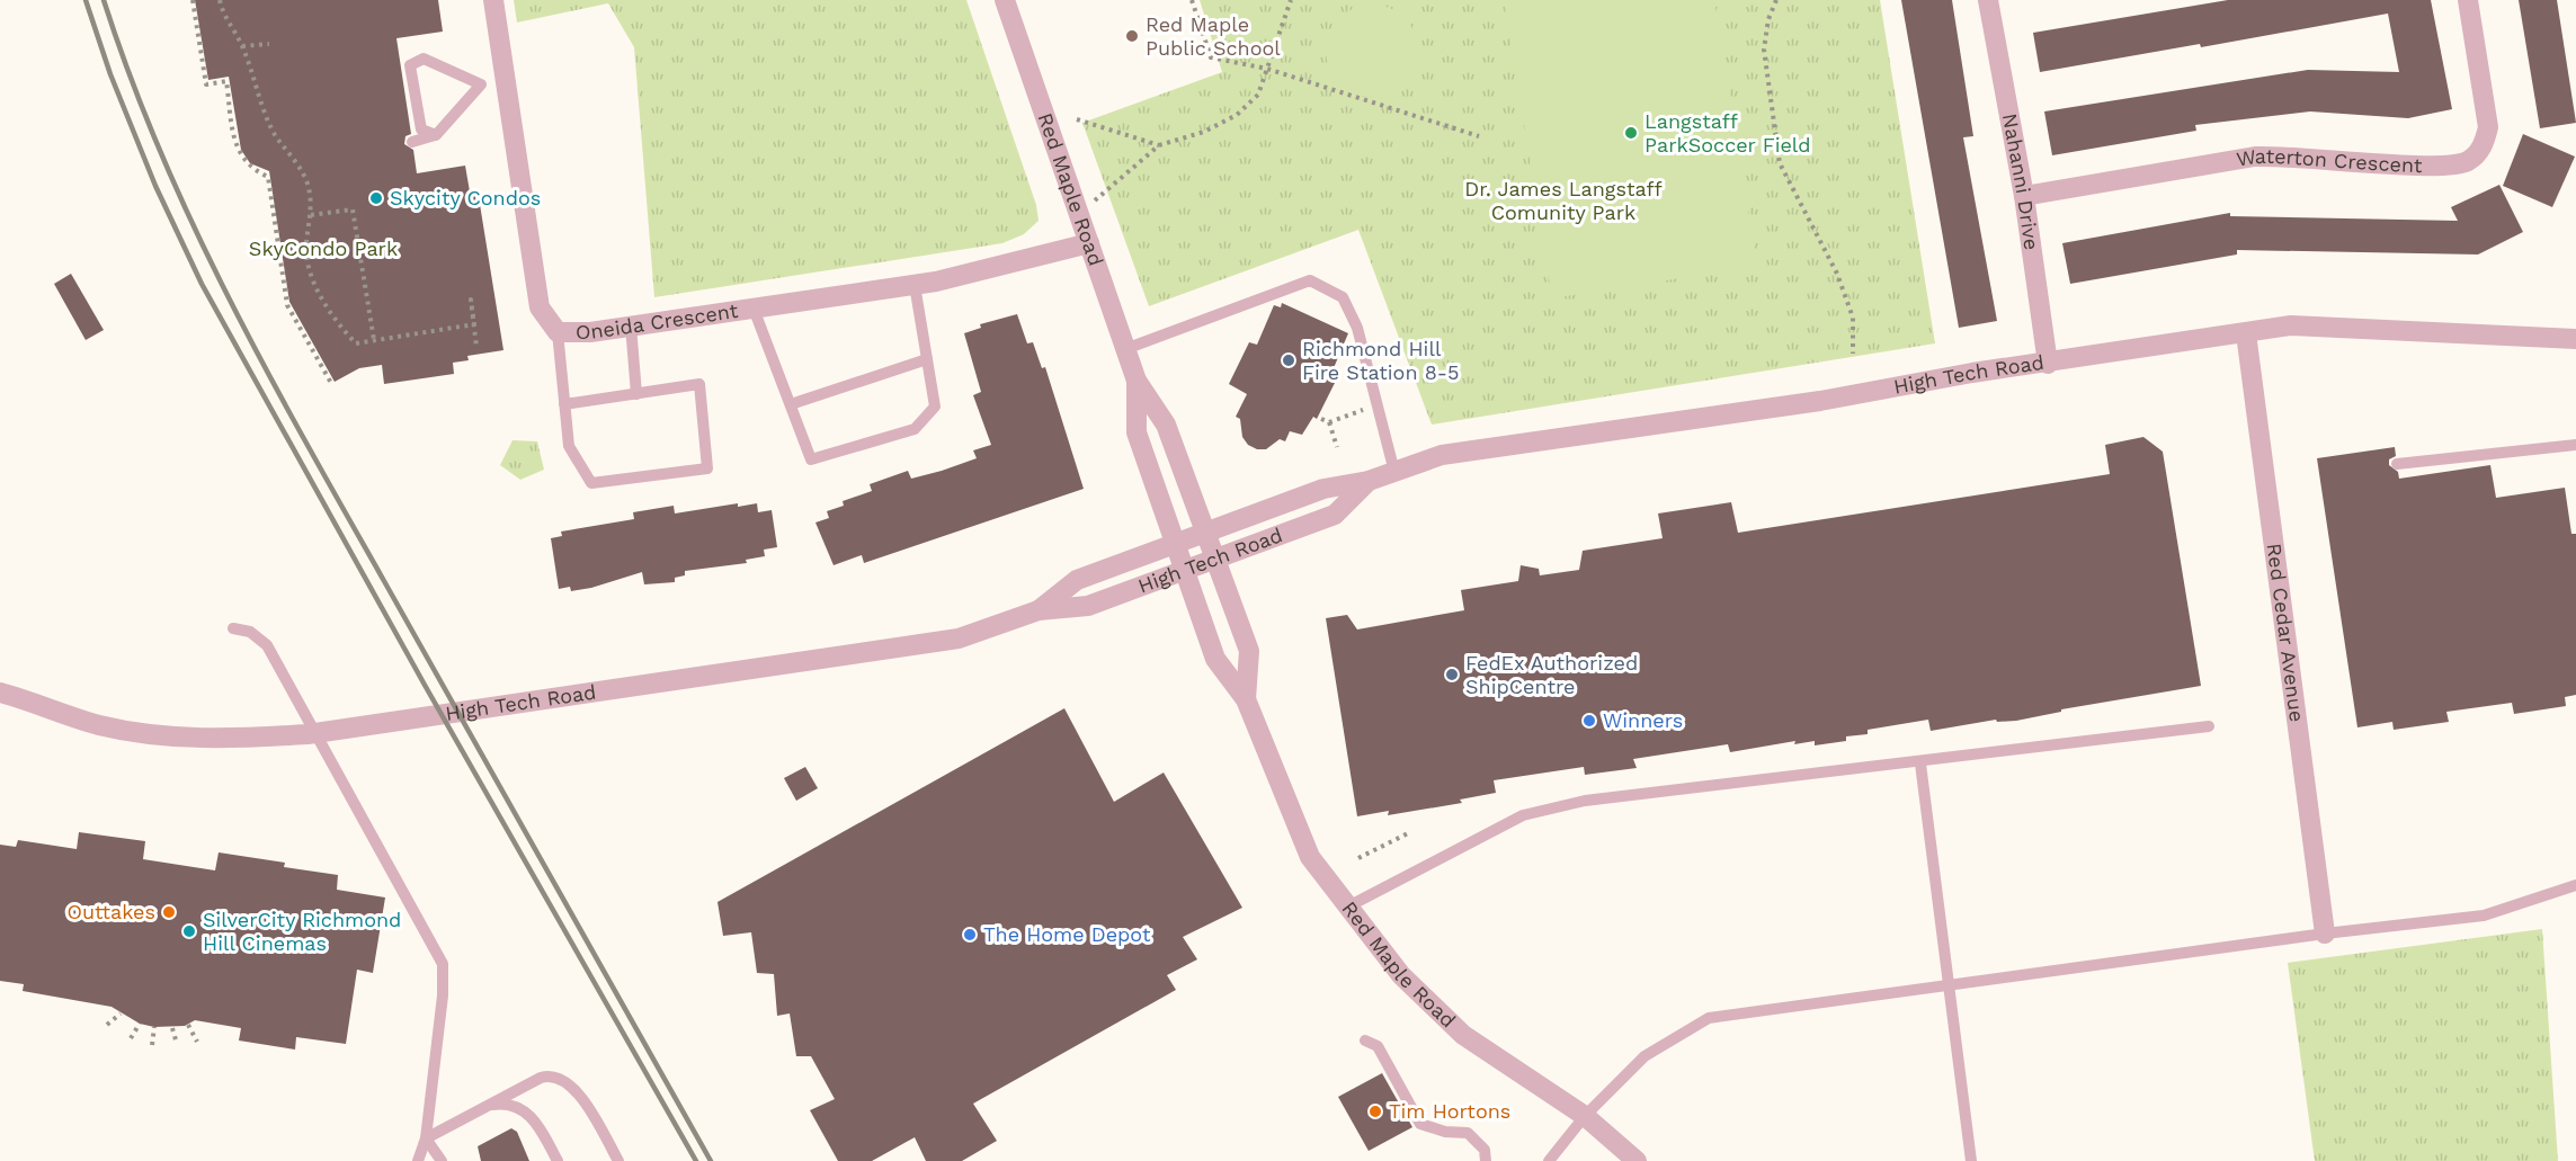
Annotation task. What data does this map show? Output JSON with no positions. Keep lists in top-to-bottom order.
{
  "streets": {
    "street": [
      "Waterton Crescent",
      "Nahanni Drive",
      "Red Maple Road",
      "Oneida Crescent",
      "High Tech Road",
      "Red Cedar Avenue"
    ]
  },
  "crossings": [
    ["Waterton Crescent", "Nahanni Drive"],
    ["Nahanni Drive", "High Tech Road"],
    ["Red Maple Road", "Oneida Crescent"],
    ["Red Maple Road", "High Tech Road"],
    ["High Tech Road", "Red Cedar Avenue"]
  ],
  "parks": ["Dr. James Langstaff Comunity Park", "SkyCondo Park"],
  "places": [
    "Red Maple Public School",
    "Langstaff ParkSoccer Field",
    "Skycity Condos",
    "Richmond Hill Fire Station 8-5",
    "FedEx Authorized ShipCentre",
    "Winners",
    "Outtakes",
    "SilverCity Richmond Hill Cinemas",
    "The Home Depot",
    "Tim Hortons"
  ]
}
